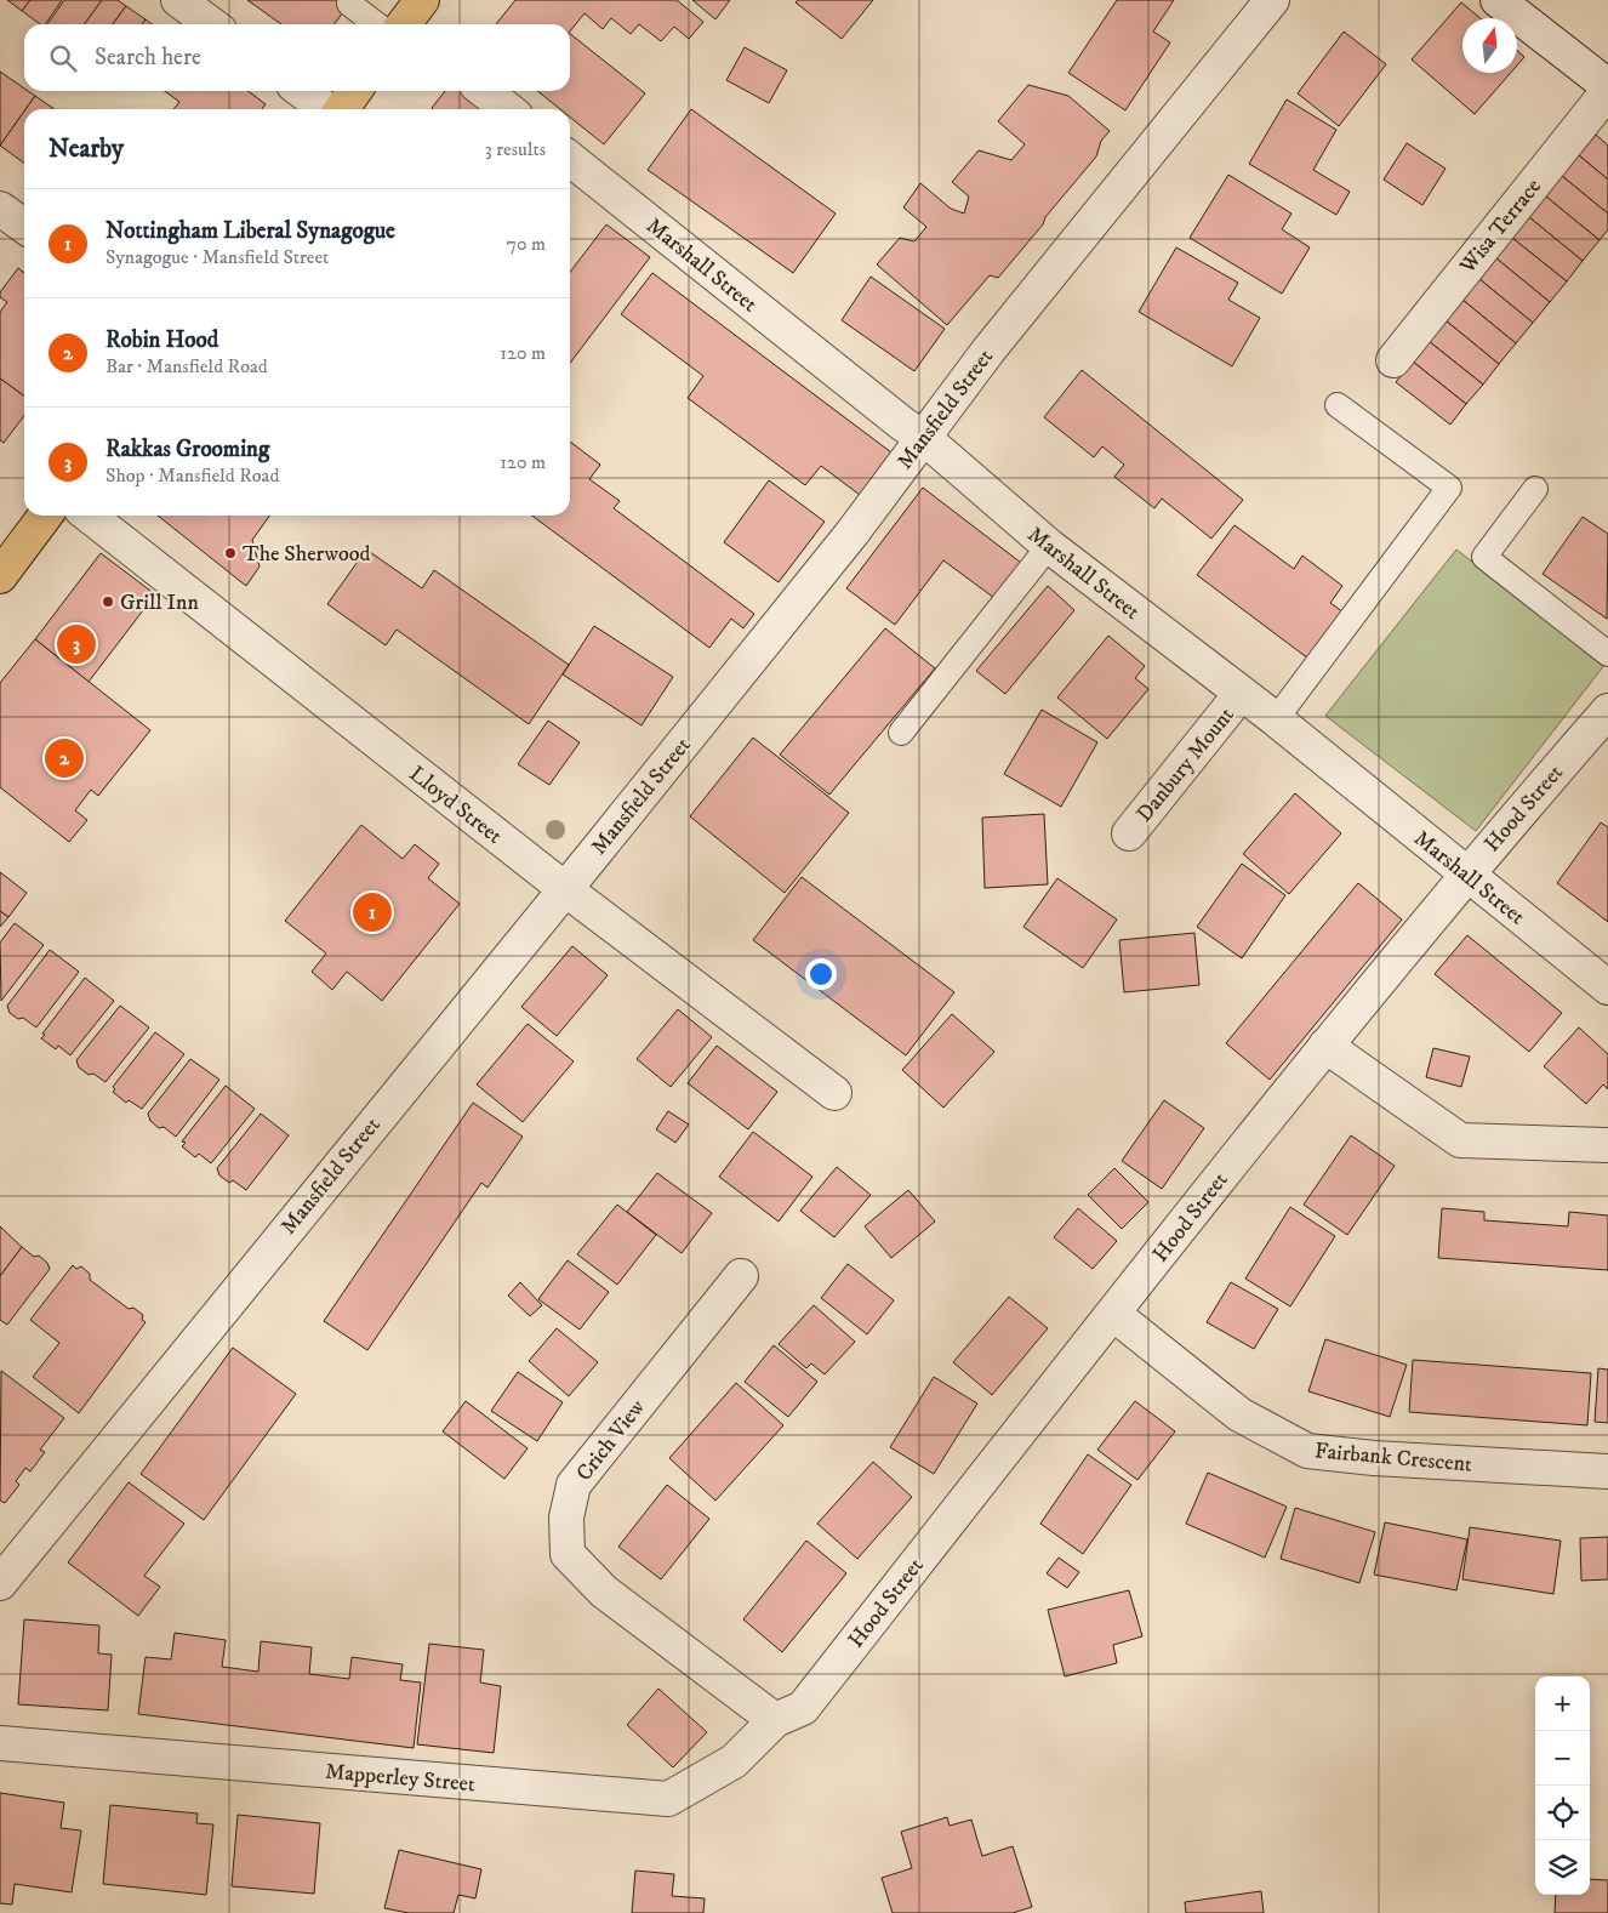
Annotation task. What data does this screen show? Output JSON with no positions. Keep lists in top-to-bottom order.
{
  "streets": {
    "street": [
      "Wisa Terrace",
      "Marshall Street",
      "Mansfield Street",
      "Danbury Mount",
      "Lloyd Street",
      "Hood Street",
      "Crich View",
      "Fairbank Crescent",
      "Mapperley Street"
    ]
  },
  "crossings": [
    ["Marshall Street", "Mansfield Street"],
    ["Marshall Street", "Danbury Mount"],
    ["Marshall Street", "Hood Street"],
    ["Mansfield Street", "Lloyd Street"],
    ["Hood Street", "Crich View"],
    ["Hood Street", "Fairbank Crescent"],
    ["Hood Street", "Mapperley Street"],
    ["Crich View", "Mapperley Street"]
  ],
  "places": ["The Sherwood", "Grill Inn"],
  "north": "top",
  "page": {
    "search": "Search here",
    "heading": ["Nearby", "3 results"],
    "list": [
      {
        "mark": "1",
        "name": "Nottingham Liberal Synagogue",
        "note": "Synagogue · Mansfield Street",
        "value": "70 m"
      },
      {
        "mark": "2",
        "name": "Robin Hood",
        "note": "Bar · Mansfield Road",
        "value": "120 m"
      },
      {
        "mark": "3",
        "name": "Rakkas Grooming",
        "note": "Shop · Mansfield Road",
        "value": "120 m"
      }
    ],
    "pins": ["3", "2", "1"],
    "map_buttons": ["+", "−"]
  }
}
